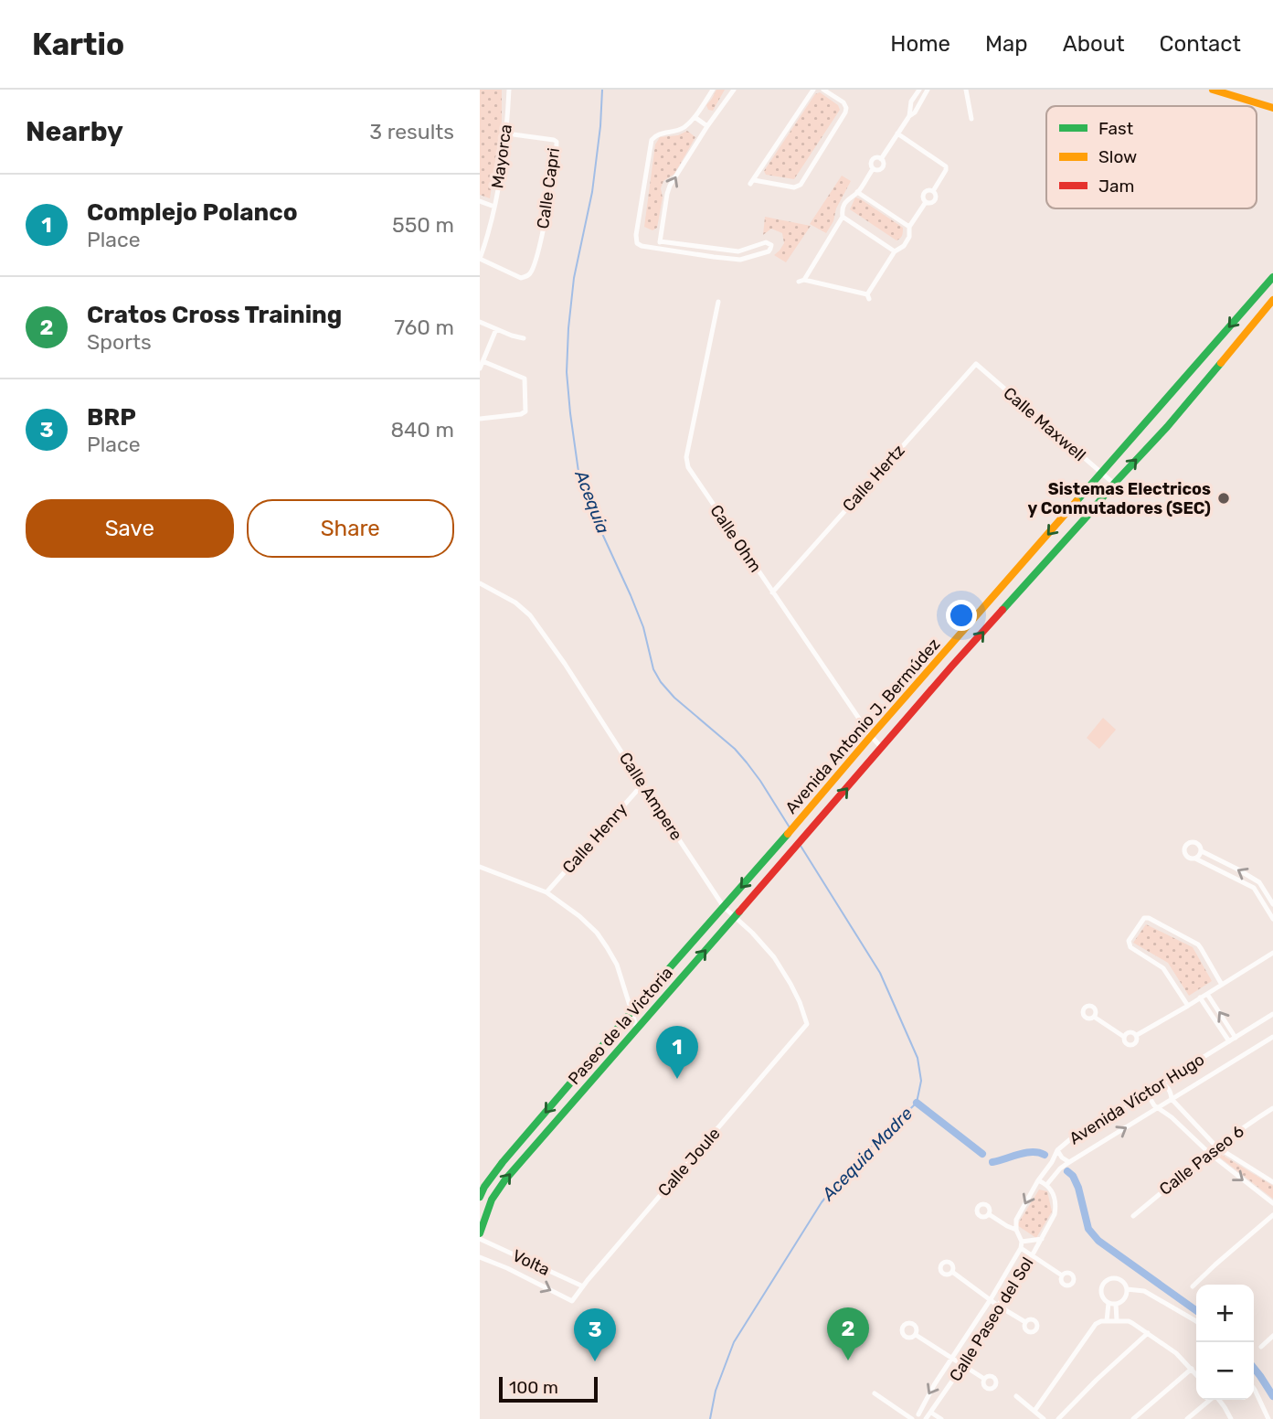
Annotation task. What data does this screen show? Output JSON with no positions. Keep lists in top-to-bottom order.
{
  "streets": {
    "main road": ["Avenida Antonio J. Bermúdez", "Paseo de la Victoria"],
    "street": [
      "Mayorca",
      "Calle Capri",
      "Calle Maxwell",
      "Calle Hertz",
      "Calle Ohm",
      "Calle Ampere",
      "Calle Henry",
      "Avenida Víctor Hugo",
      "Calle Paseo 6",
      "Calle Joule",
      "Volta",
      "Calle Paseo del Sol"
    ]
  },
  "crossings": [
    ["Mayorca", "Calle Capri"],
    ["Calle Maxwell", "Calle Hertz"],
    ["Calle Maxwell", "Avenida Antonio J. Bermúdez"],
    ["Calle Hertz", "Calle Ohm"],
    ["Calle Ohm", "Avenida Antonio J. Bermúdez"],
    ["Avenida Antonio J. Bermúdez", "Calle Ampere"],
    ["Avenida Antonio J. Bermúdez", "Paseo de la Victoria"],
    ["Calle Ampere", "Calle Henry"],
    ["Calle Ampere", "Paseo de la Victoria"],
    ["Calle Ampere", "Calle Joule"],
    ["Calle Joule", "Volta"]
  ],
  "one_way": ["Paseo de la Victoria"],
  "water": ["Acequia", "Acequia Madre"],
  "places": ["Sistemas Electricos y Conmutadores (SEC)"],
  "legend": ["Fast", "Slow", "Jam"],
  "scale_bar": "100 m",
  "page": {
    "header": "Kartio",
    "nav": [
      "Home",
      "Map",
      "About",
      "Contact"
    ],
    "heading": ["Nearby", "3 results"],
    "list": [
      {
        "mark": "1",
        "name": "Complejo Polanco",
        "note": "Place",
        "value": "550 m"
      },
      {
        "mark": "2",
        "name": "Cratos Cross Training",
        "note": "Sports",
        "value": "760 m"
      },
      {
        "mark": "3",
        "name": "BRP",
        "note": "Place",
        "value": "840 m"
      }
    ],
    "buttons": ["Save", "Share"],
    "pins": ["1", "2", "3"],
    "map_buttons": ["+", "−"],
    "scale": "100 m"
  }
}
